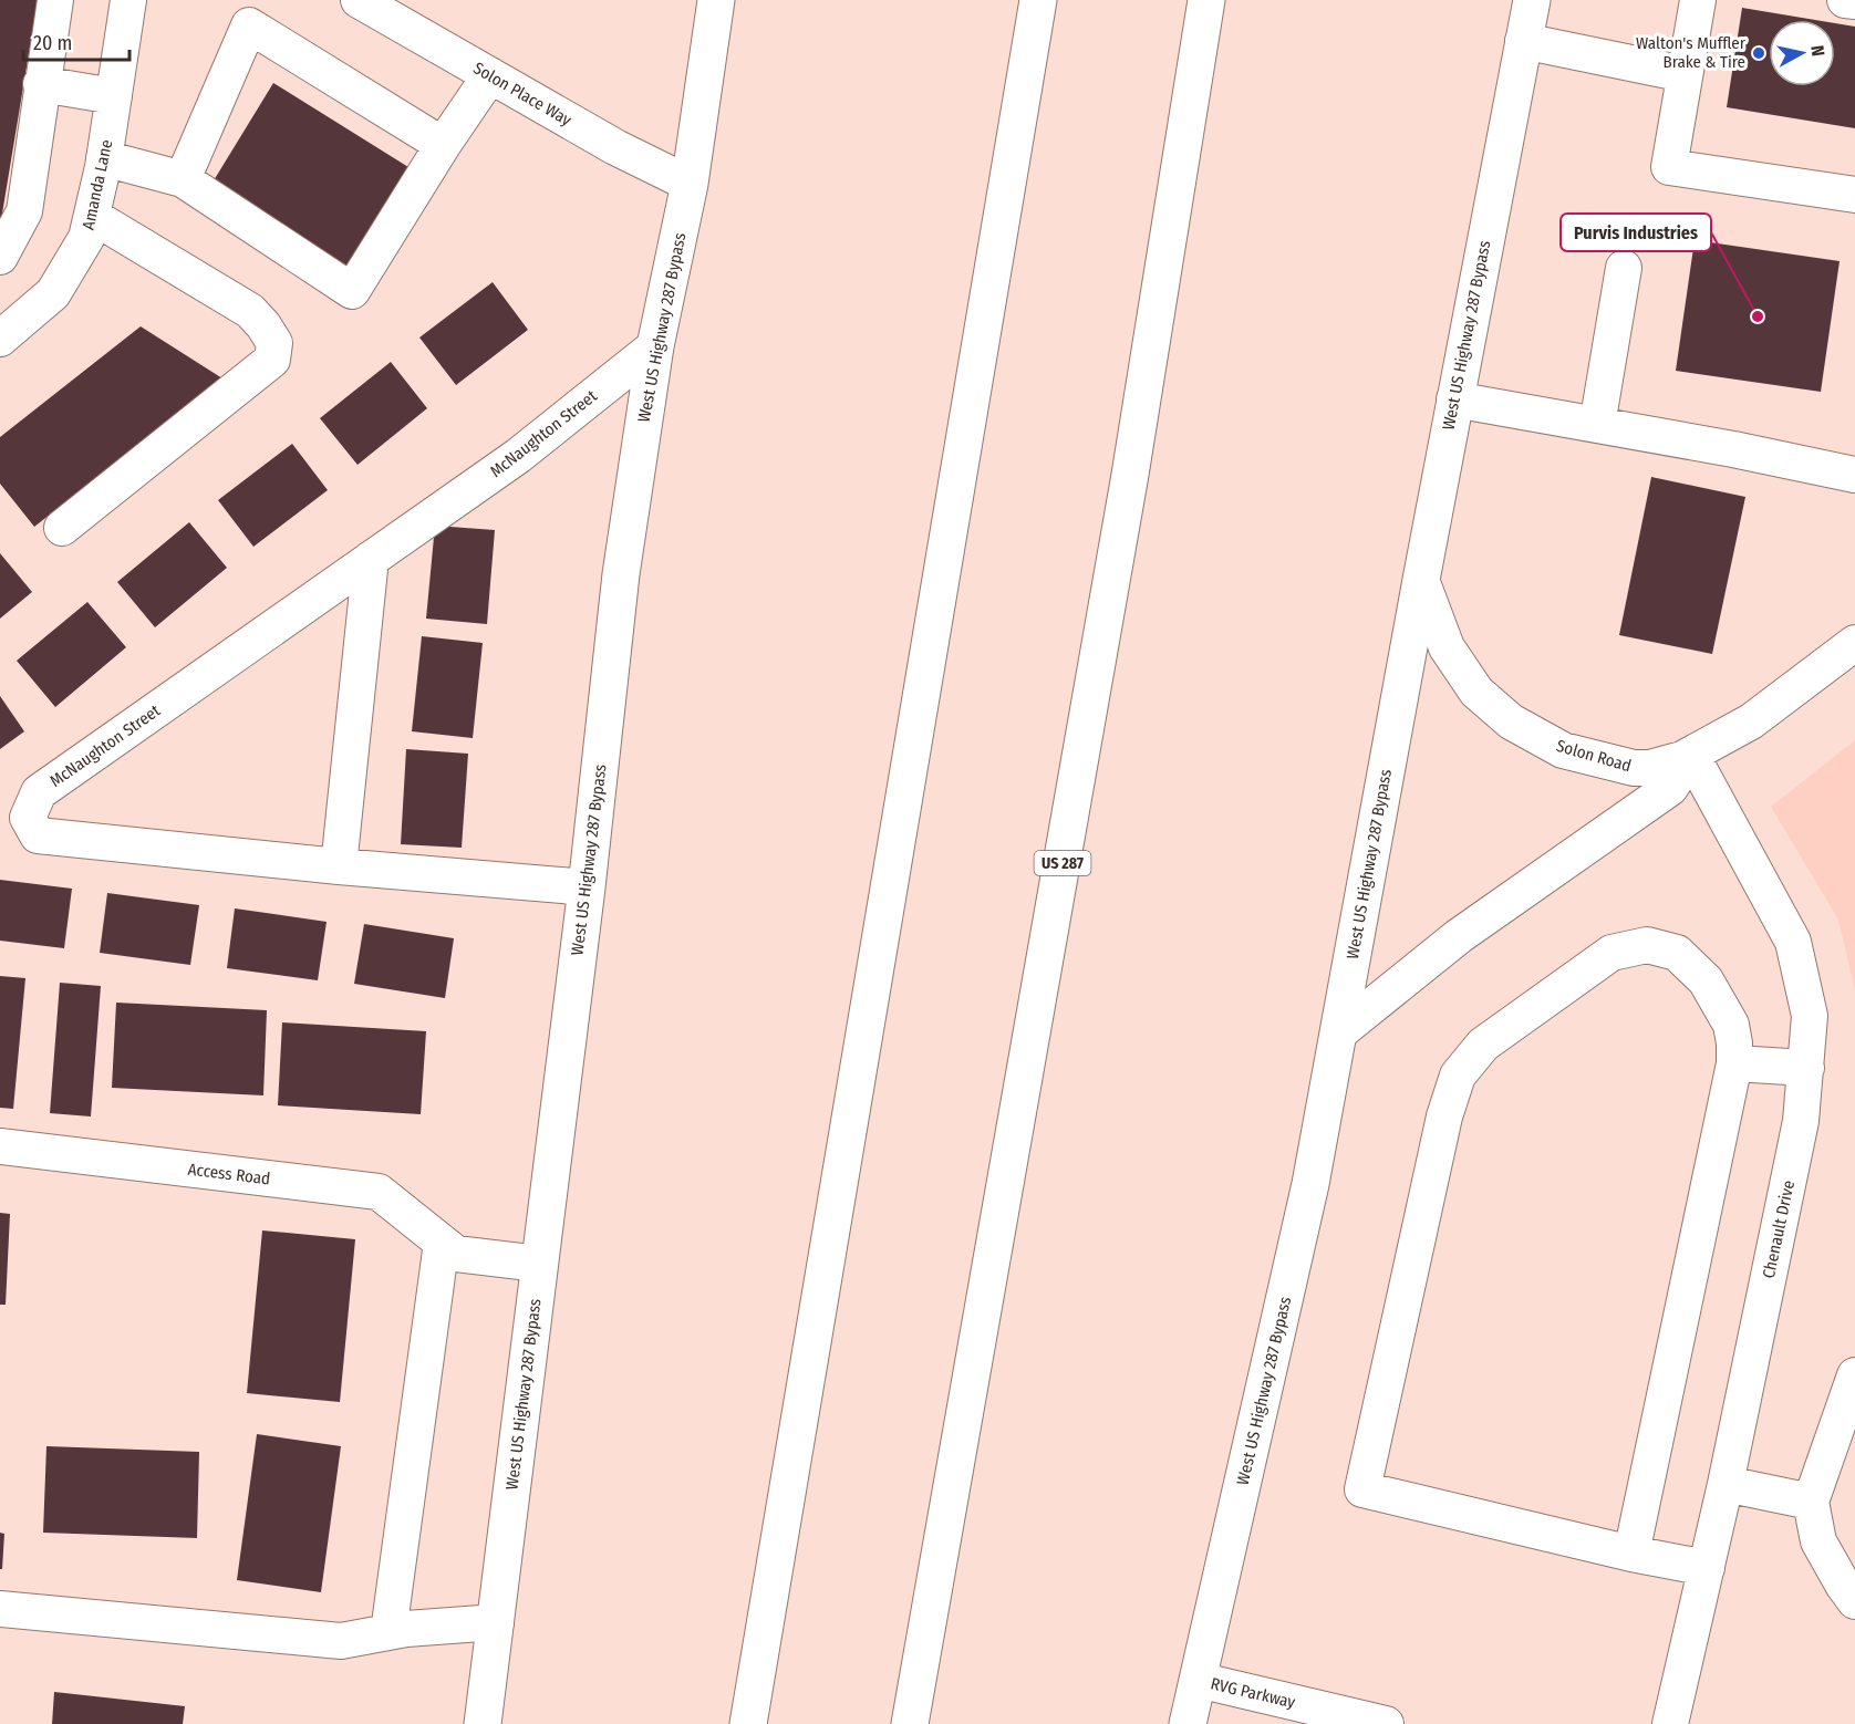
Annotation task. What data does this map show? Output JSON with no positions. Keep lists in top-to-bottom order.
{
  "streets": {
    "main road": ["West US Highway 287 Bypass", "US 287"],
    "street": [
      "Solon Place Way",
      "Amanda Lane",
      "McNaughton Street",
      "Solon Road",
      "Access Road",
      "Chenault Drive",
      "RVG Parkway"
    ]
  },
  "crossings": [
    ["Solon Place Way", "West US Highway 287 Bypass"],
    ["West US Highway 287 Bypass", "McNaughton Street"],
    ["West US Highway 287 Bypass", "Solon Road"],
    ["West US Highway 287 Bypass", "Access Road"],
    ["West US Highway 287 Bypass", "RVG Parkway"],
    ["Solon Road", "Chenault Drive"]
  ],
  "places": ["Walton's Muffler Brake & Tire", "Purvis Industries"],
  "scale_bar": "20 m",
  "north": "right"
}
